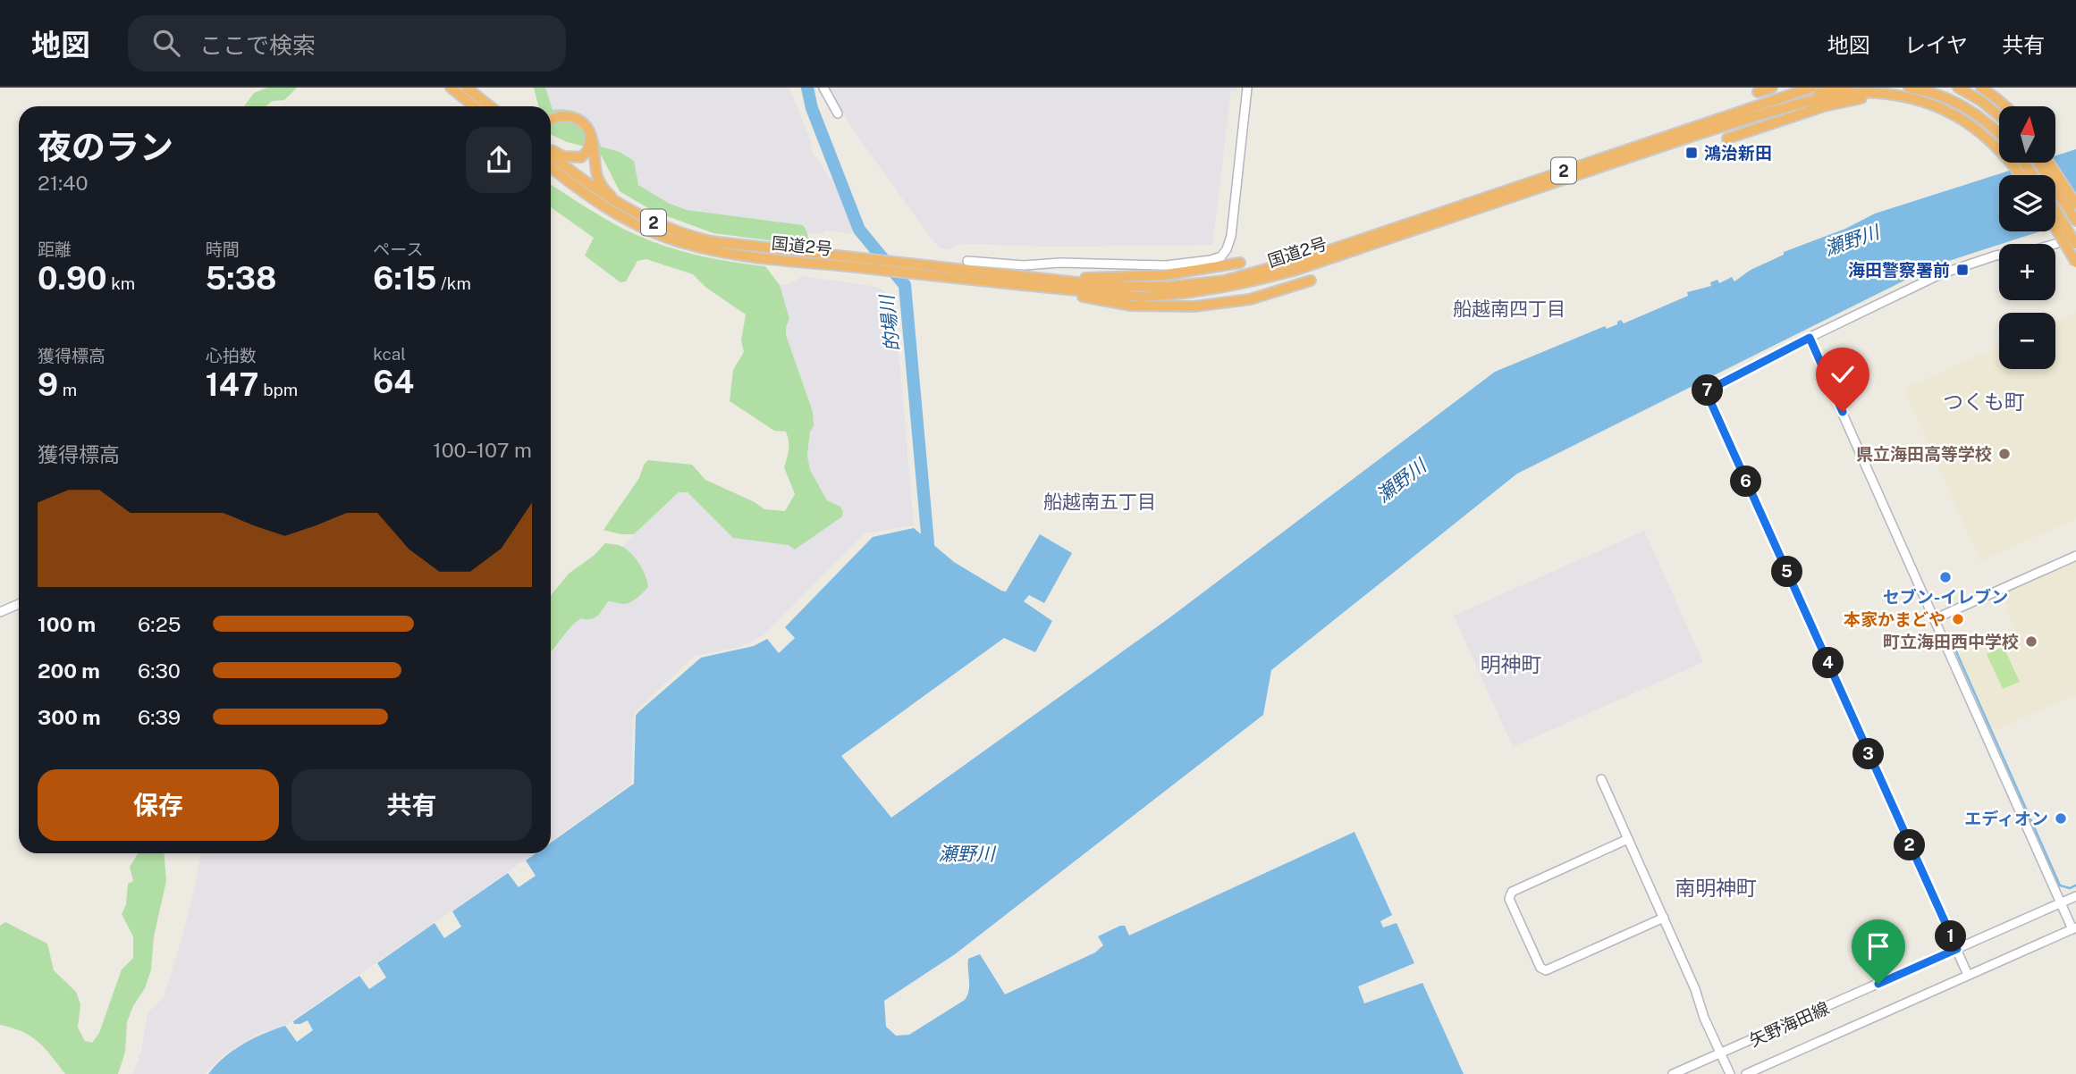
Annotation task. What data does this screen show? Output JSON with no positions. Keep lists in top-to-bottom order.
{
  "streets": {
    "highway": ["2", "国道2号"],
    "street": ["矢野海田線"]
  },
  "crossings": [
    ["2", "国道2号"]
  ],
  "districts": [
    "船越南四丁目",
    "つくも町",
    "船越南五丁目",
    "明神町",
    "南明神町"
  ],
  "water": ["瀬野川", "的場川"],
  "places": {
    "transit": ["鴻治新田", "海田警察署前"],
    "other": [
      "県立海田高等学校",
      "セブン-イレブン",
      "本家かまどや",
      "町立海田西中学校",
      "エディオン"
    ]
  },
  "north": "top",
  "page": {
    "header": "地図",
    "search": "ここで検索",
    "nav": ["地図", "レイヤ", "共有"],
    "map_buttons": ["+", "−"],
    "heading": ["夜のラン", "21:40"],
    "stats": [
      ["距離", "0.90 km"],
      ["時間", "5:38"],
      ["ペース", "6:15 /km"],
      ["獲得標高", "9 m"],
      ["心拍数", "147 bpm"],
      ["kcal", "64"]
    ],
    "pins": [
      "7",
      "6",
      "5",
      "4",
      "3",
      "2",
      "1"
    ],
    "chart": ["獲得標高", "100–107 m"],
    "list": [
      {
        "name": "100 m",
        "note": "6:25"
      },
      {
        "name": "200 m",
        "note": "6:30"
      },
      {
        "name": "300 m",
        "note": "6:39"
      }
    ],
    "buttons": ["保存", "共有"]
  }
}
